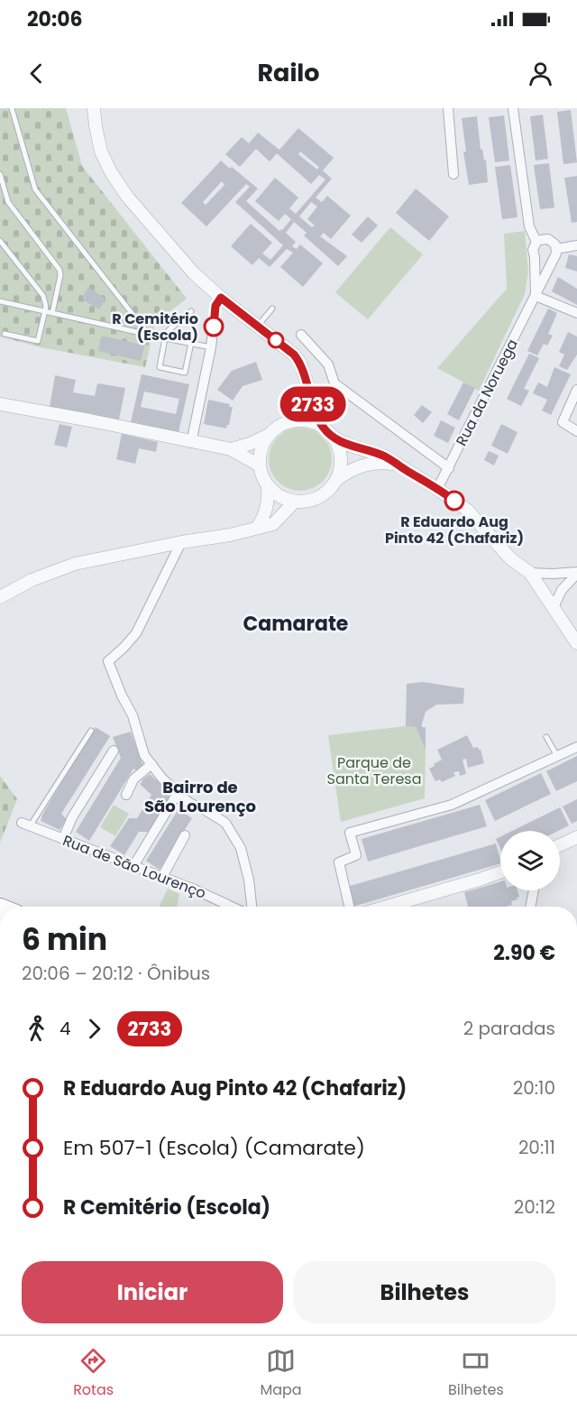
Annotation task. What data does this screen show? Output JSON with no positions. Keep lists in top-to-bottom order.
{
  "streets": {
    "street": ["Rua da Noruega", "Rua de São Lourenço"]
  },
  "districts": ["Camarate", "Bairro de São Lourenço"],
  "parks": ["Parque de Santa Teresa"],
  "places": ["R Cemitério (Escola)", "R Eduardo Aug Pinto 42 (Chafariz)"],
  "lines": ["bus line 2733"],
  "page": {
    "status": "20:06",
    "header": "Railo",
    "on_map": "2733",
    "heading": ["6 min", "20:06 – 20:12 · Ônibus", "2.90 €"],
    "legs": ["4", "2733", "2 paradas"],
    "list": [
      {
        "name": "R Eduardo Aug Pinto 42 (Chafariz)",
        "value": "20:10"
      },
      {
        "name": "Em 507-1 (Escola) (Camarate)",
        "value": "20:11"
      },
      {
        "name": "R Cemitério (Escola)",
        "value": "20:12"
      }
    ],
    "buttons": ["Iniciar", "Bilhetes"],
    "tabs": ["Rotas", "Mapa", "Bilhetes"]
  }
}
